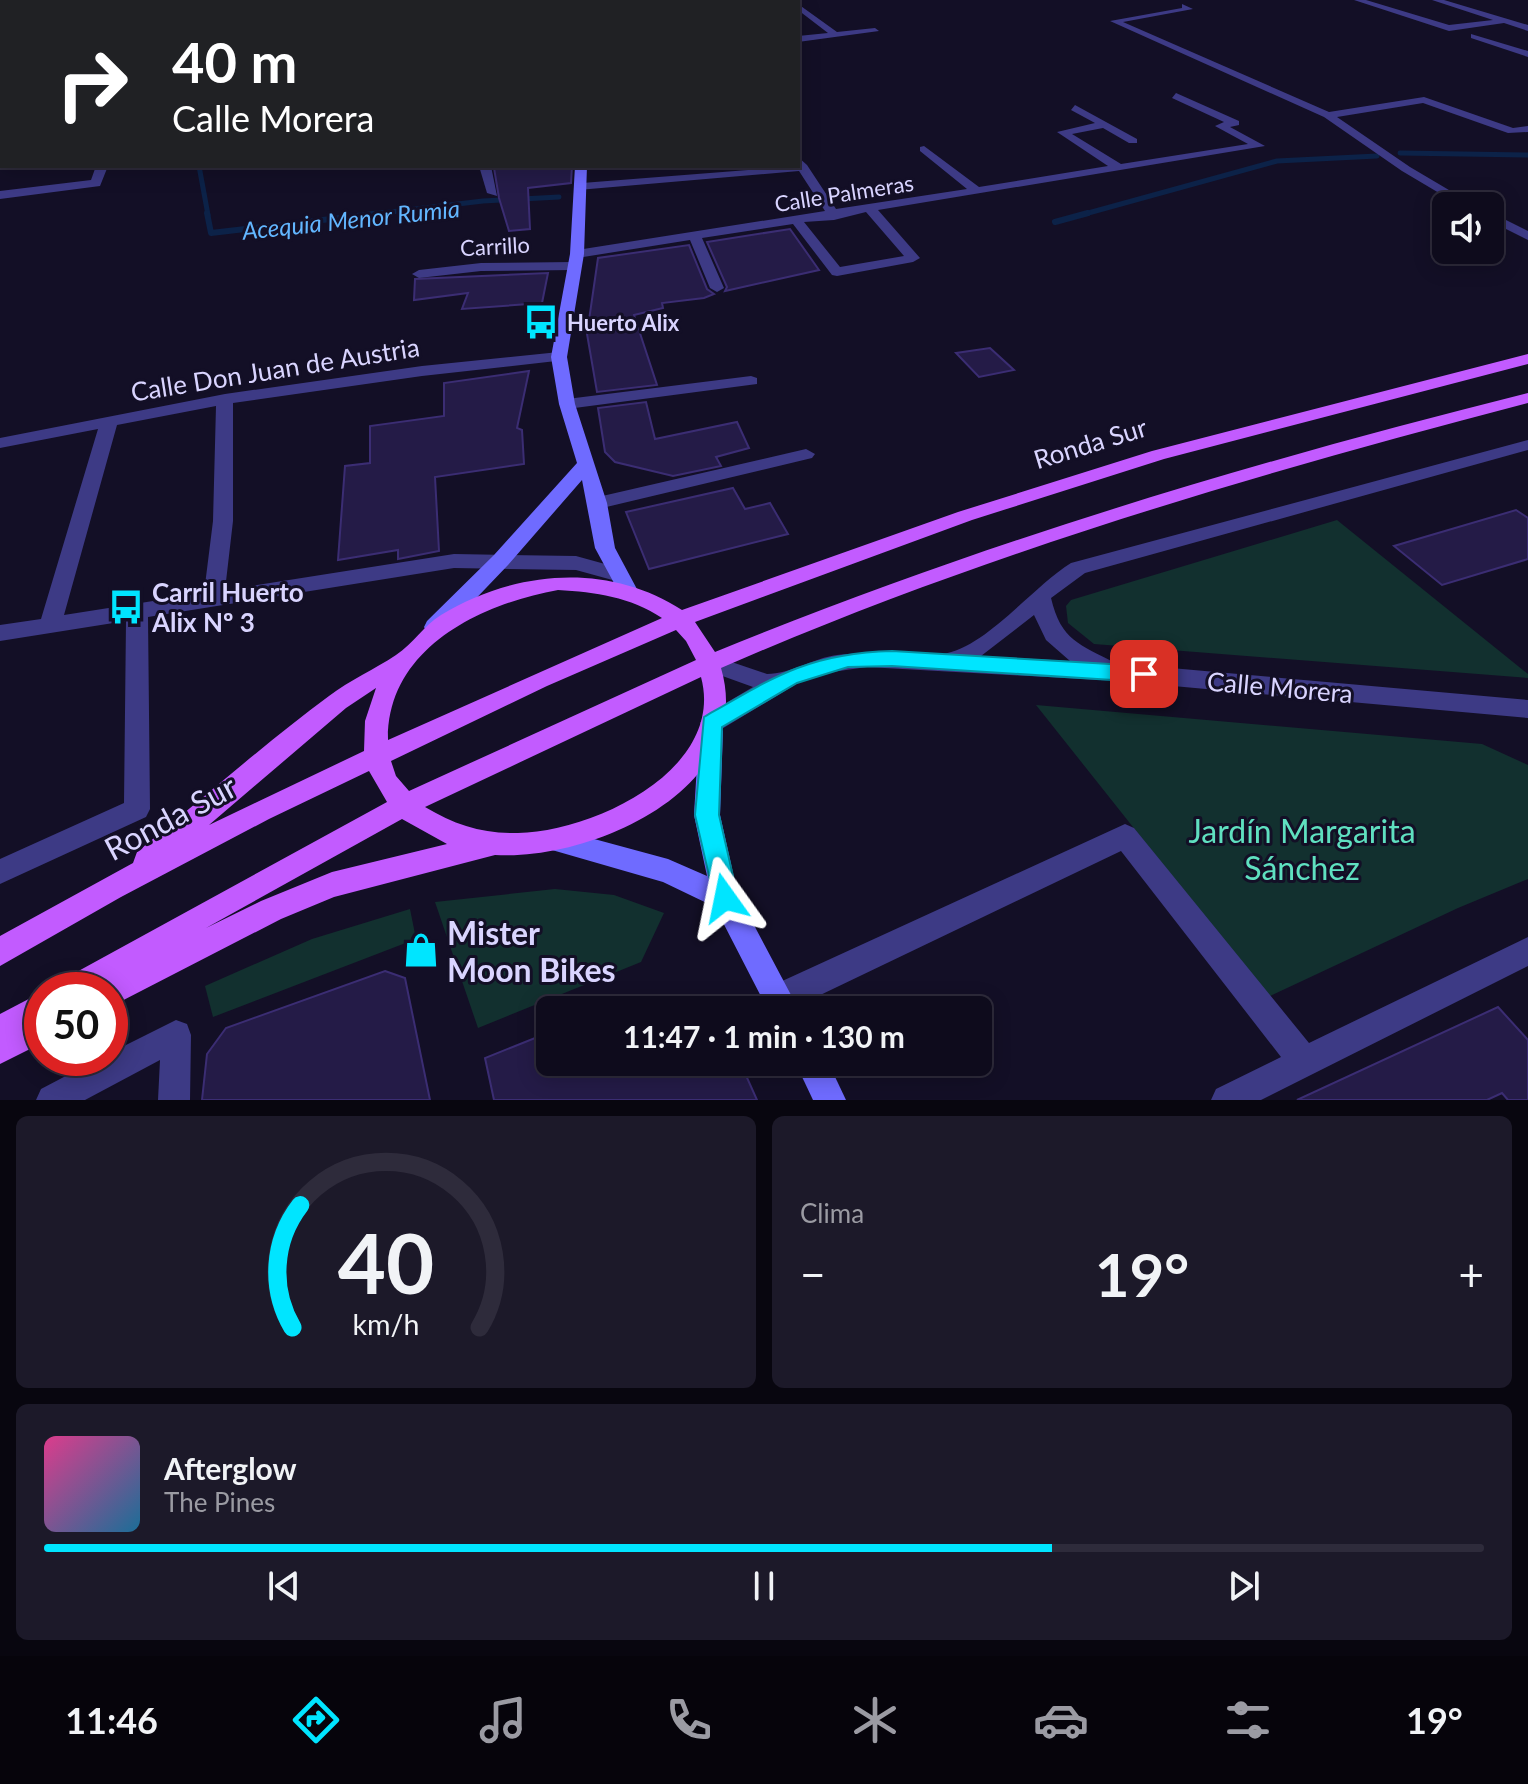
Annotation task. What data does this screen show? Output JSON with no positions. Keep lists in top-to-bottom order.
{
  "streets": {
    "main road": ["Ronda Sur"],
    "street": [
      "Calle Palmeras",
      "Carrillo",
      "Calle Don Juan de Austria",
      "Calle Morera"
    ]
  },
  "crossings": [
    ["Calle Palmeras", "Carrillo"]
  ],
  "water": ["Acequia Menor Rumia"],
  "parks": ["Jardín Margarita Sánchez"],
  "places": {
    "bus stop": ["Huerto Alix", "Carril Huerto Alix Nº 3"],
    "shop": ["Mister Moon Bikes"]
  },
  "page": {
    "turn": ["40 m", "Calle Morera"],
    "limit": "50",
    "trip": "11:47 · 1 min · 130 m",
    "tile": "Clima",
    "heat": ["−", "19°", "+"],
    "song": ["Afterglow", "The Pines"],
    "tabs": ["11:46", "19°"],
    "gauge": ["40", "km/h"]
  }
}
